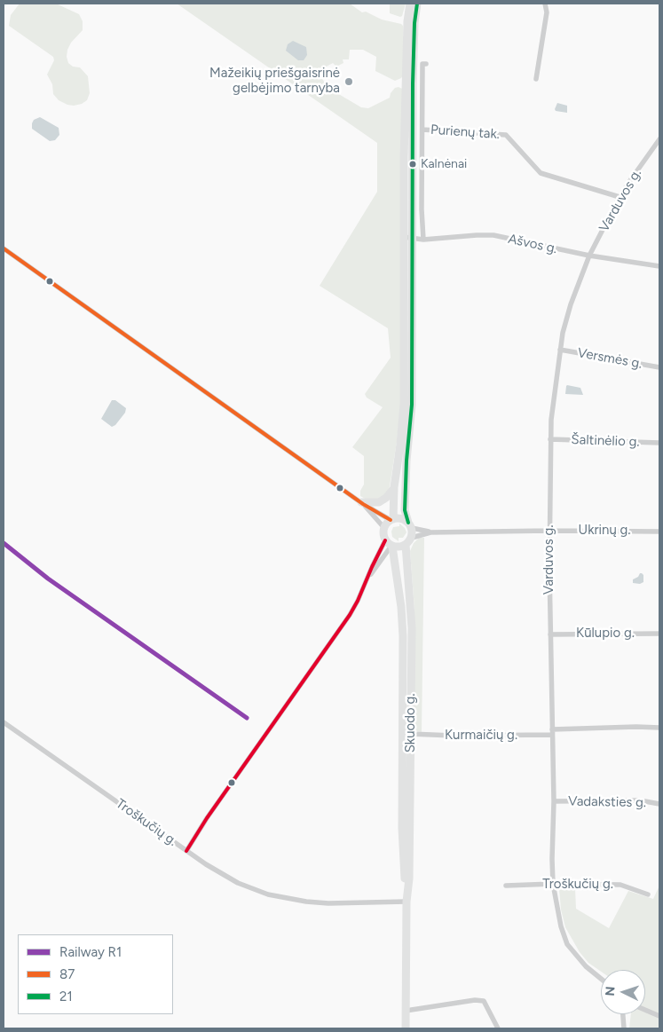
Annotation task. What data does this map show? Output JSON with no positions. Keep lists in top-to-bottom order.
{
  "streets": {
    "main road": ["Skuodo g."],
    "street": [
      "Purienų tak.",
      "Varduvos g.",
      "Ašvos g.",
      "Versmės g.",
      "Šaltinėlio g.",
      "Ukrinų g.",
      "Kūlupio g.",
      "Kurmaičių g.",
      "Vadaksties g.",
      "Troškučių g."
    ]
  },
  "crossings": [
    ["Purienų tak.", "Varduvos g."],
    ["Varduvos g.", "Ašvos g."],
    ["Varduvos g.", "Versmės g."],
    ["Varduvos g.", "Šaltinėlio g."],
    ["Varduvos g.", "Ukrinų g."],
    ["Varduvos g.", "Kūlupio g."],
    ["Varduvos g.", "Kurmaičių g."],
    ["Varduvos g.", "Vadaksties g."],
    ["Varduvos g.", "Troškučių g."],
    ["Skuodo g.", "Kurmaičių g."],
    ["Skuodo g.", "Troškučių g."]
  ],
  "places": ["Mažeikių priešgaisrinė gelbėjimo tarnyba", "Kalnėnai"],
  "lines": ["transit line 21", "transit line 87", "rail line R1"],
  "legend": ["Railway R1", "87", "21"],
  "north": "left"
}
